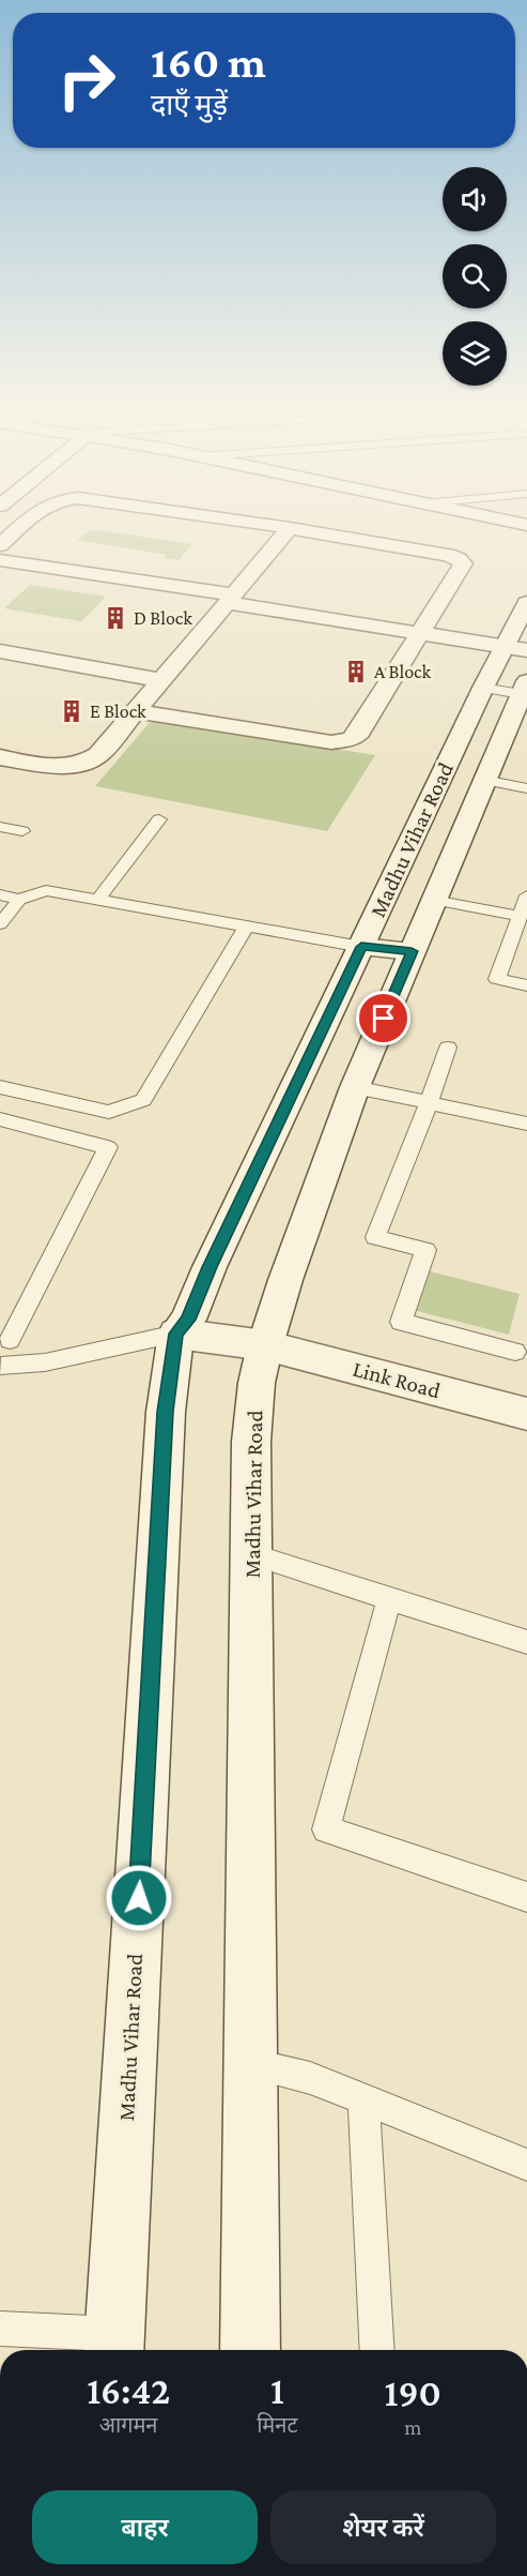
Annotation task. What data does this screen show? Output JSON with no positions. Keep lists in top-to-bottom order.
{
  "streets": {
    "street": ["Madhu Vihar Road", "Link Road"]
  },
  "crossings": [
    ["Madhu Vihar Road", "Link Road"]
  ],
  "places": {
    "building": ["D Block", "A Block", "E Block"]
  },
  "page": {
    "turn": ["160 m", "दाएँ मुड़ें"],
    "eta": [
      "16:42",
      "आगमन",
      "1",
      "मिनट",
      "190",
      "m"
    ],
    "buttons": ["बाहर", "शेयर करें"]
  }
}
